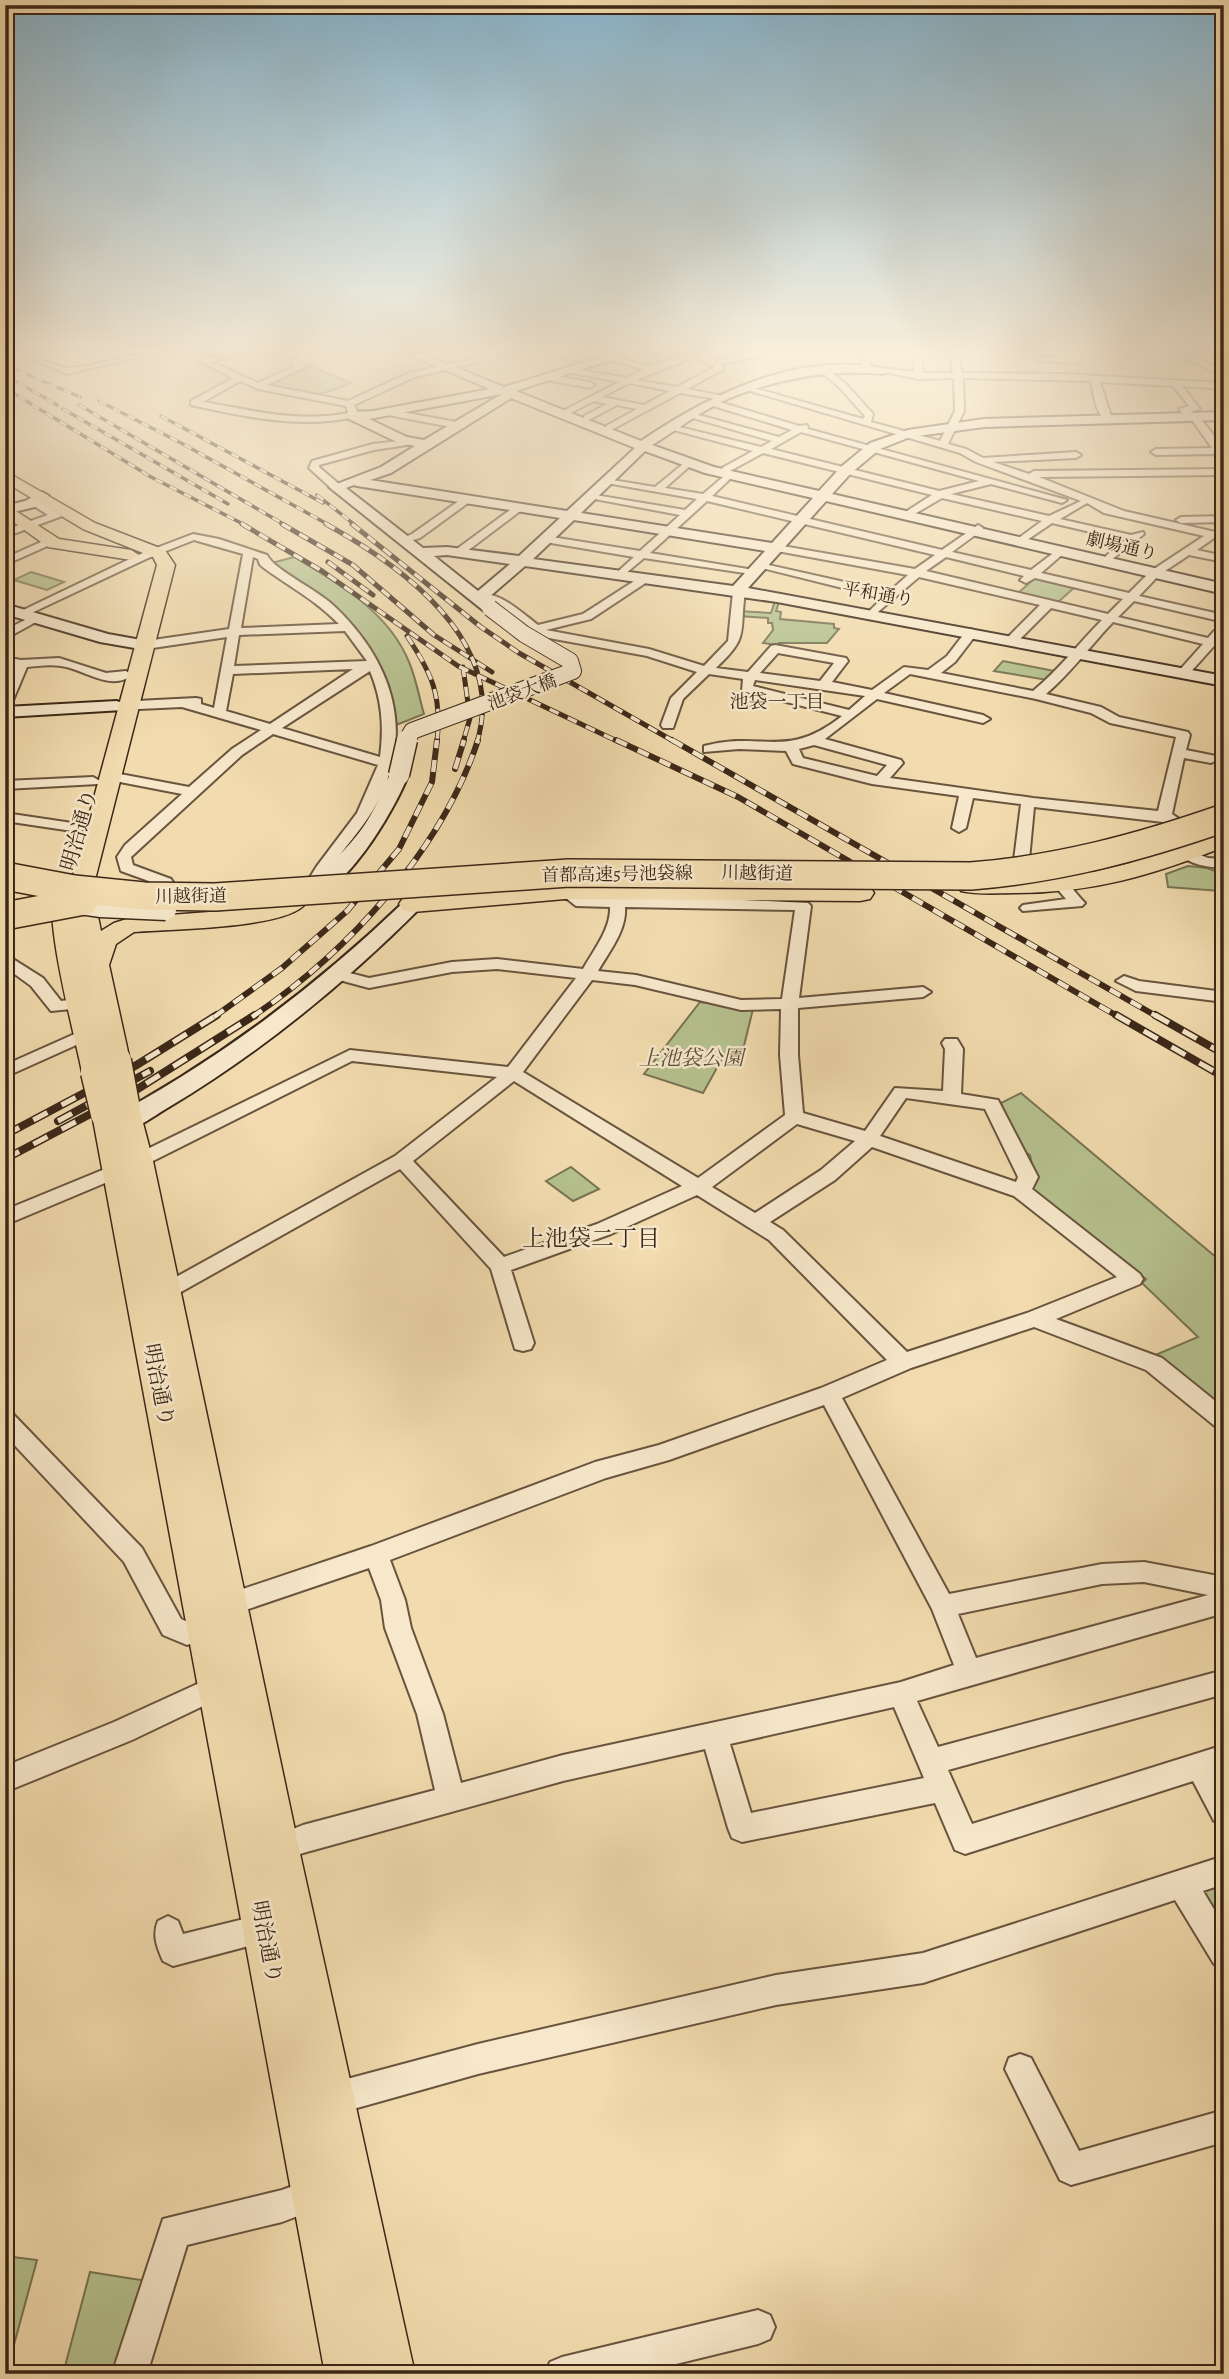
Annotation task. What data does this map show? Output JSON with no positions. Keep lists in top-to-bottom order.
{
  "streets": {
    "highway": ["川越街道", "首都高速5号池袋線"],
    "main road": ["明治通り"],
    "street": ["劇場通り", "平和通り", "池袋大橋"]
  },
  "crossings": [
    ["明治通り", "川越街道"]
  ],
  "districts": ["池袋一丁目", "上池袋二丁目"],
  "parks": ["上池袋公園"]
}
